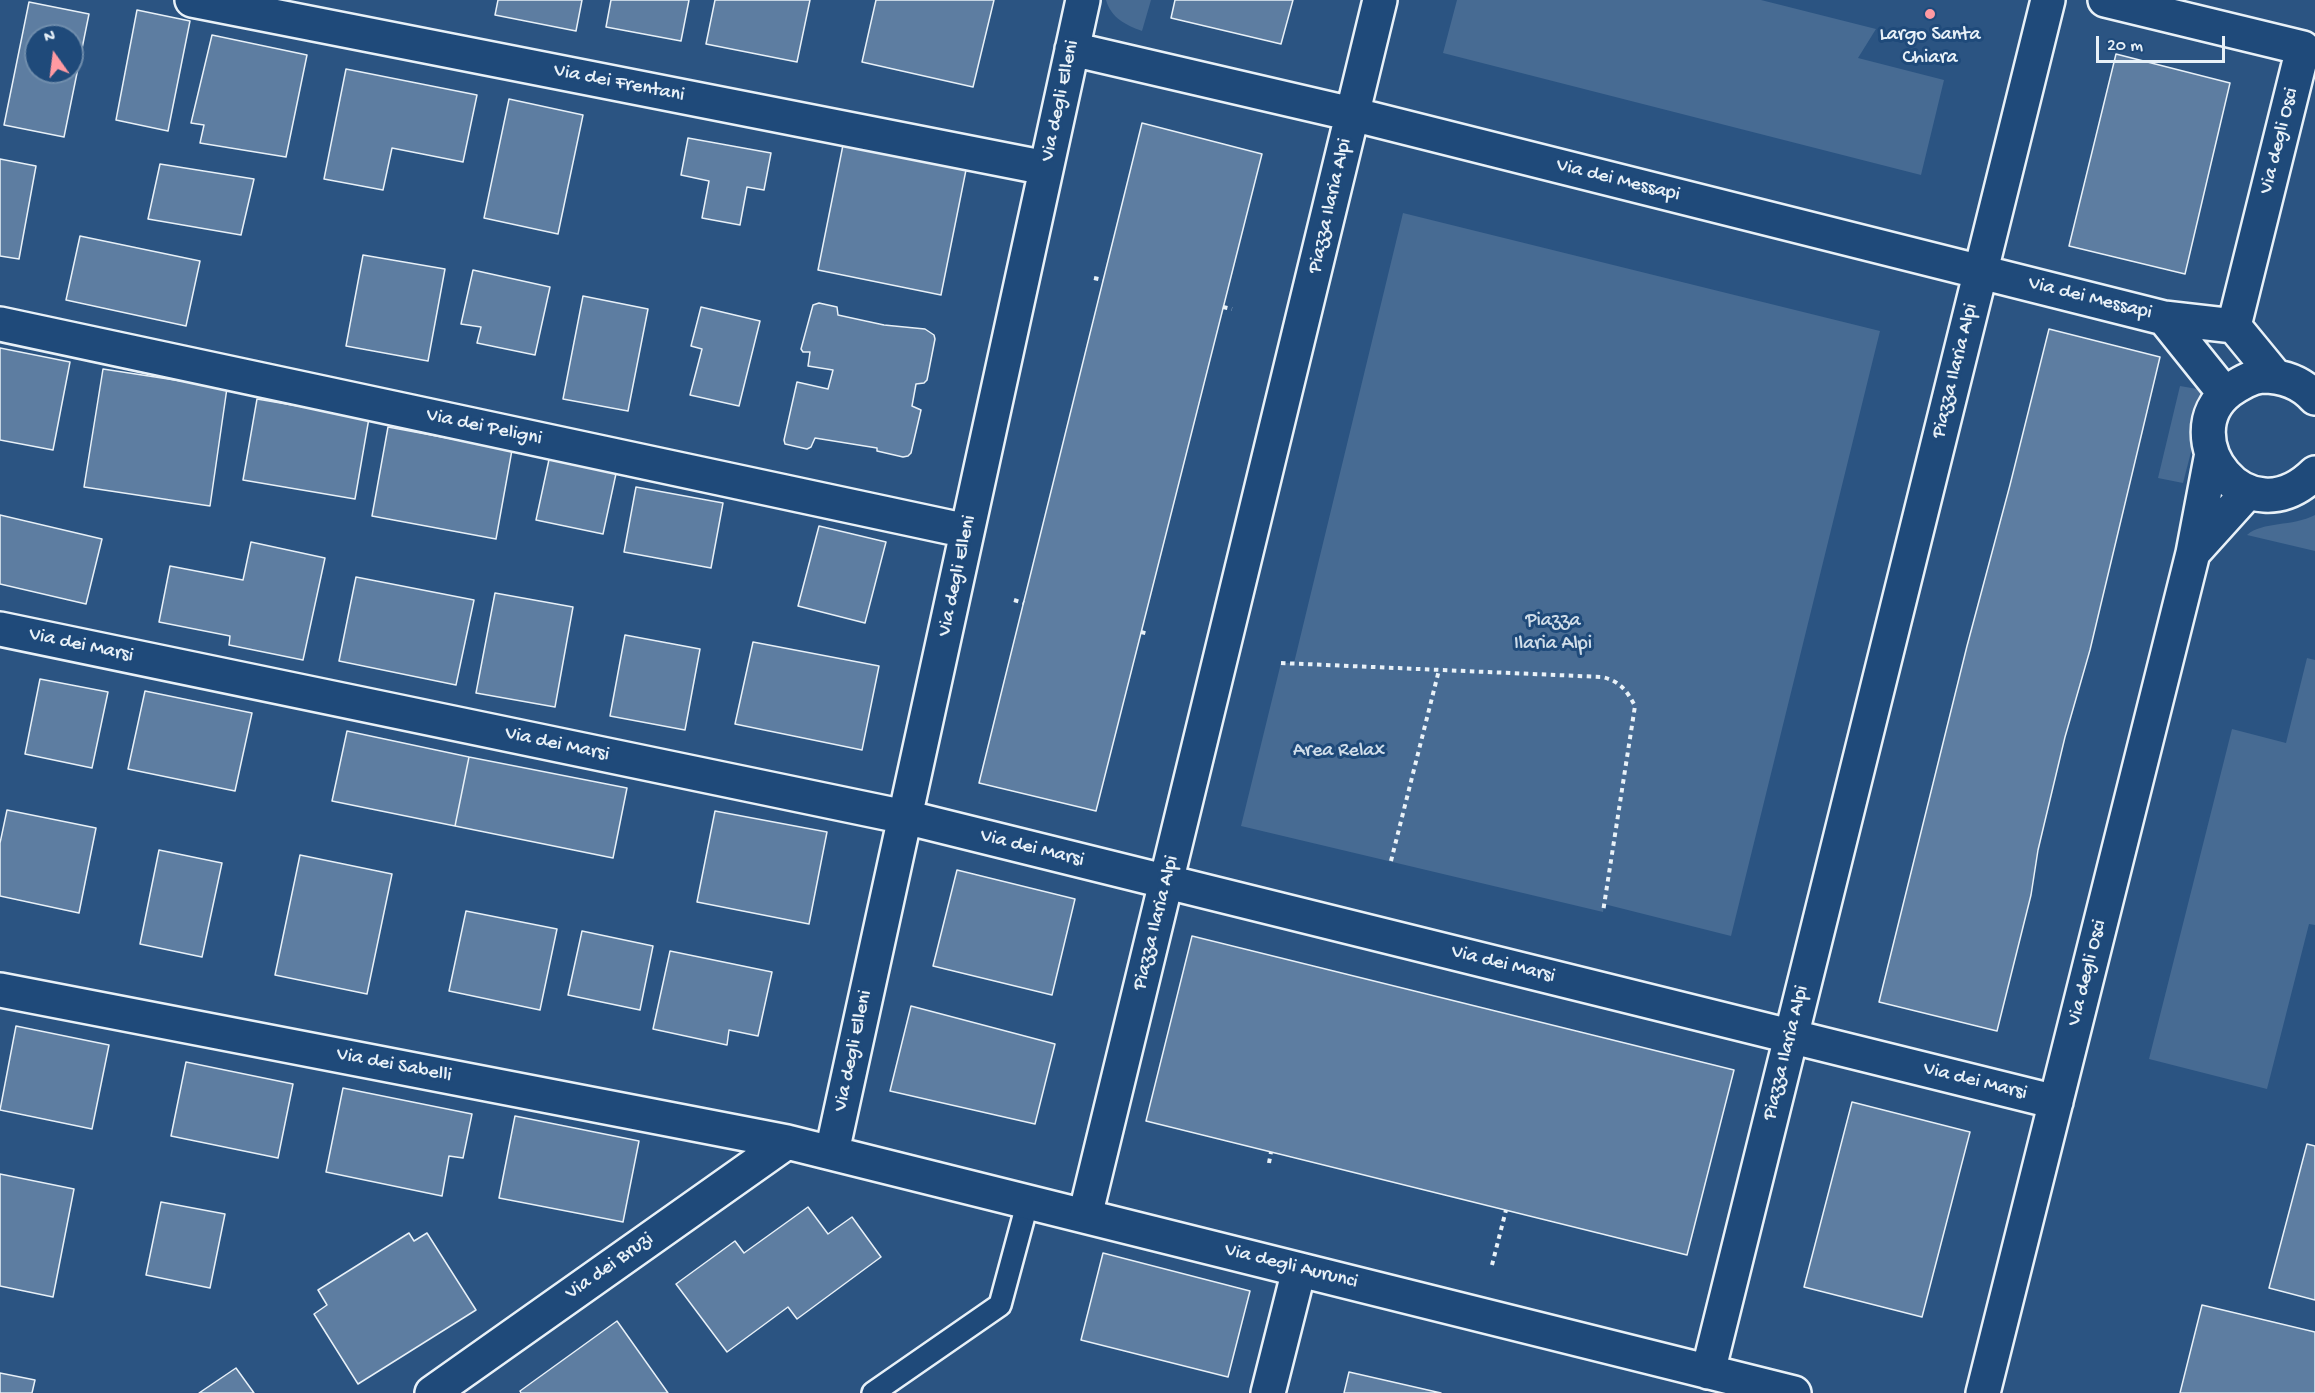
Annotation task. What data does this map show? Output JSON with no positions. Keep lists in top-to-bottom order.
{
  "streets": {
    "street": [
      "Via dei Frentani",
      "Via degli Elleni",
      "Via degli Osci",
      "Via dei Messapi",
      "Piazza Ilaria Alpi",
      "Via dei Peligni",
      "Via dei Marsi",
      "Via dei Sabelli",
      "Via dei Bruzi",
      "Via degli Aurunci"
    ]
  },
  "crossings": [
    ["Via dei Frentani", "Via degli Elleni"],
    ["Via degli Elleni", "Via dei Messapi"],
    ["Via degli Elleni", "Via dei Peligni"],
    ["Via degli Elleni", "Via dei Marsi"],
    ["Via degli Elleni", "Via degli Aurunci"],
    ["Via degli Osci", "Via dei Messapi"],
    ["Via degli Osci", "Via dei Marsi"],
    ["Via dei Messapi", "Piazza Ilaria Alpi"],
    ["Piazza Ilaria Alpi", "Via dei Marsi"],
    ["Piazza Ilaria Alpi", "Via degli Aurunci"],
    ["Via dei Sabelli", "Via dei Bruzi"],
    ["Via dei Sabelli", "Via degli Aurunci"],
    ["Via dei Bruzi", "Via degli Aurunci"]
  ],
  "parks": ["Piazza Ilaria Alpi", "Area Relax"],
  "places": ["Largo Santa Chiara"],
  "scale_bar": "20 m",
  "north": "top"
}
